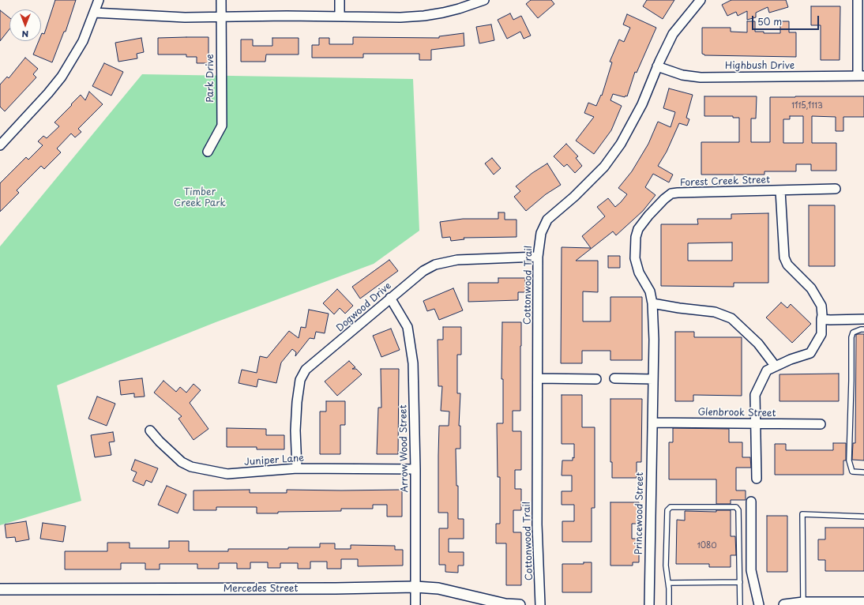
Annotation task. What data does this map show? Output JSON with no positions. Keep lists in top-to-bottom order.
{
  "streets": {
    "street": [
      "Highbush Drive",
      "Park Drive",
      "Forest Creek Street",
      "Cottonwood Trail",
      "Dogwood Drive",
      "Glenbrook Street",
      "Arrow Wood Street",
      "Juniper Lane",
      "Princewood Street",
      "Mercedes Street"
    ]
  },
  "crossings": [
    ["Highbush Drive", "Cottonwood Trail"],
    ["Forest Creek Street", "Glenbrook Street"],
    ["Forest Creek Street", "Princewood Street"],
    ["Cottonwood Trail", "Dogwood Drive"],
    ["Dogwood Drive", "Arrow Wood Street"],
    ["Dogwood Drive", "Juniper Lane"],
    ["Glenbrook Street", "Princewood Street"],
    ["Arrow Wood Street", "Juniper Lane"],
    ["Arrow Wood Street", "Mercedes Street"]
  ],
  "parks": ["Timber Creek Park"],
  "house_numbers": ["1115,1113", "1080"],
  "scale_bar": "50 m",
  "north": "bottom"
}
